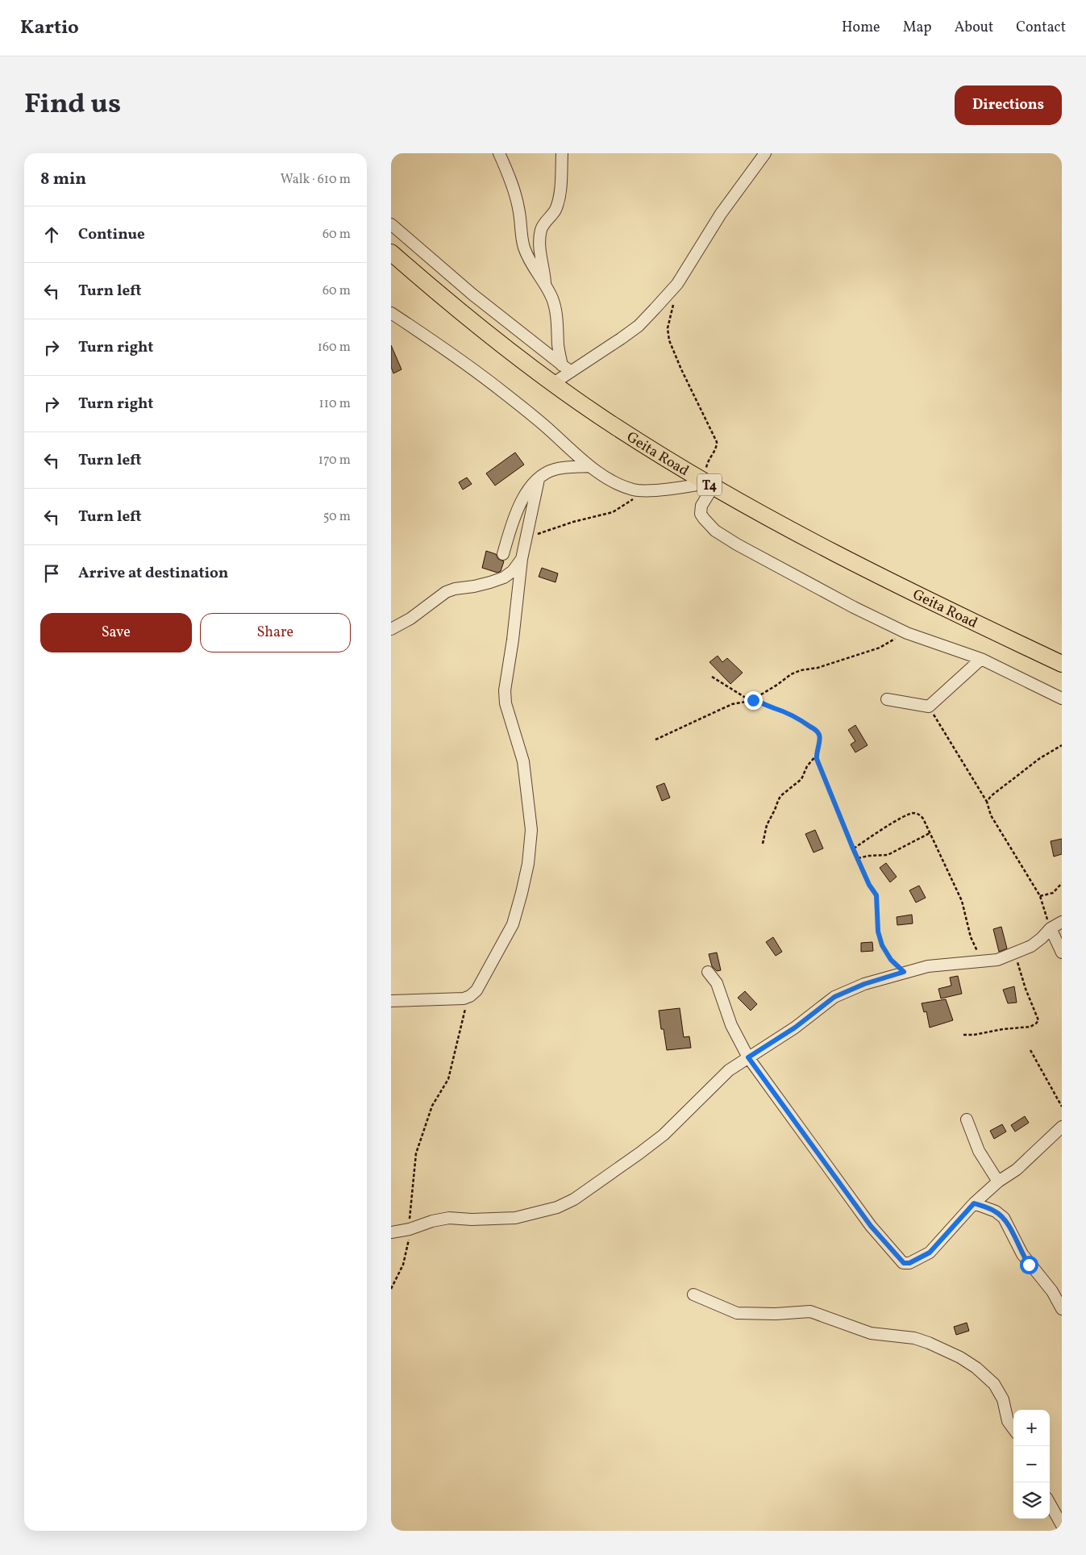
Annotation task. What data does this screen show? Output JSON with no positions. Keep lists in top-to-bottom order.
{
  "streets": {
    "highway": ["Geita Road", "T4"]
  },
  "page": {
    "header": "Kartio",
    "nav": [
      "Home",
      "Map",
      "About",
      "Contact"
    ],
    "title": "Find us",
    "buttons": [
      "Directions",
      ["Save", "Share"]
    ],
    "heading": ["8 min", "Walk · 610 m"],
    "list": [
      ["Continue", "60 m"],
      ["Turn left", "60 m"],
      ["Turn right", "160 m"],
      ["Turn right", "110 m"],
      ["Turn left", "170 m"],
      ["Turn left", "50 m"],
      "Arrive at destination"
    ],
    "map_buttons": ["+", "−"]
  }
}
